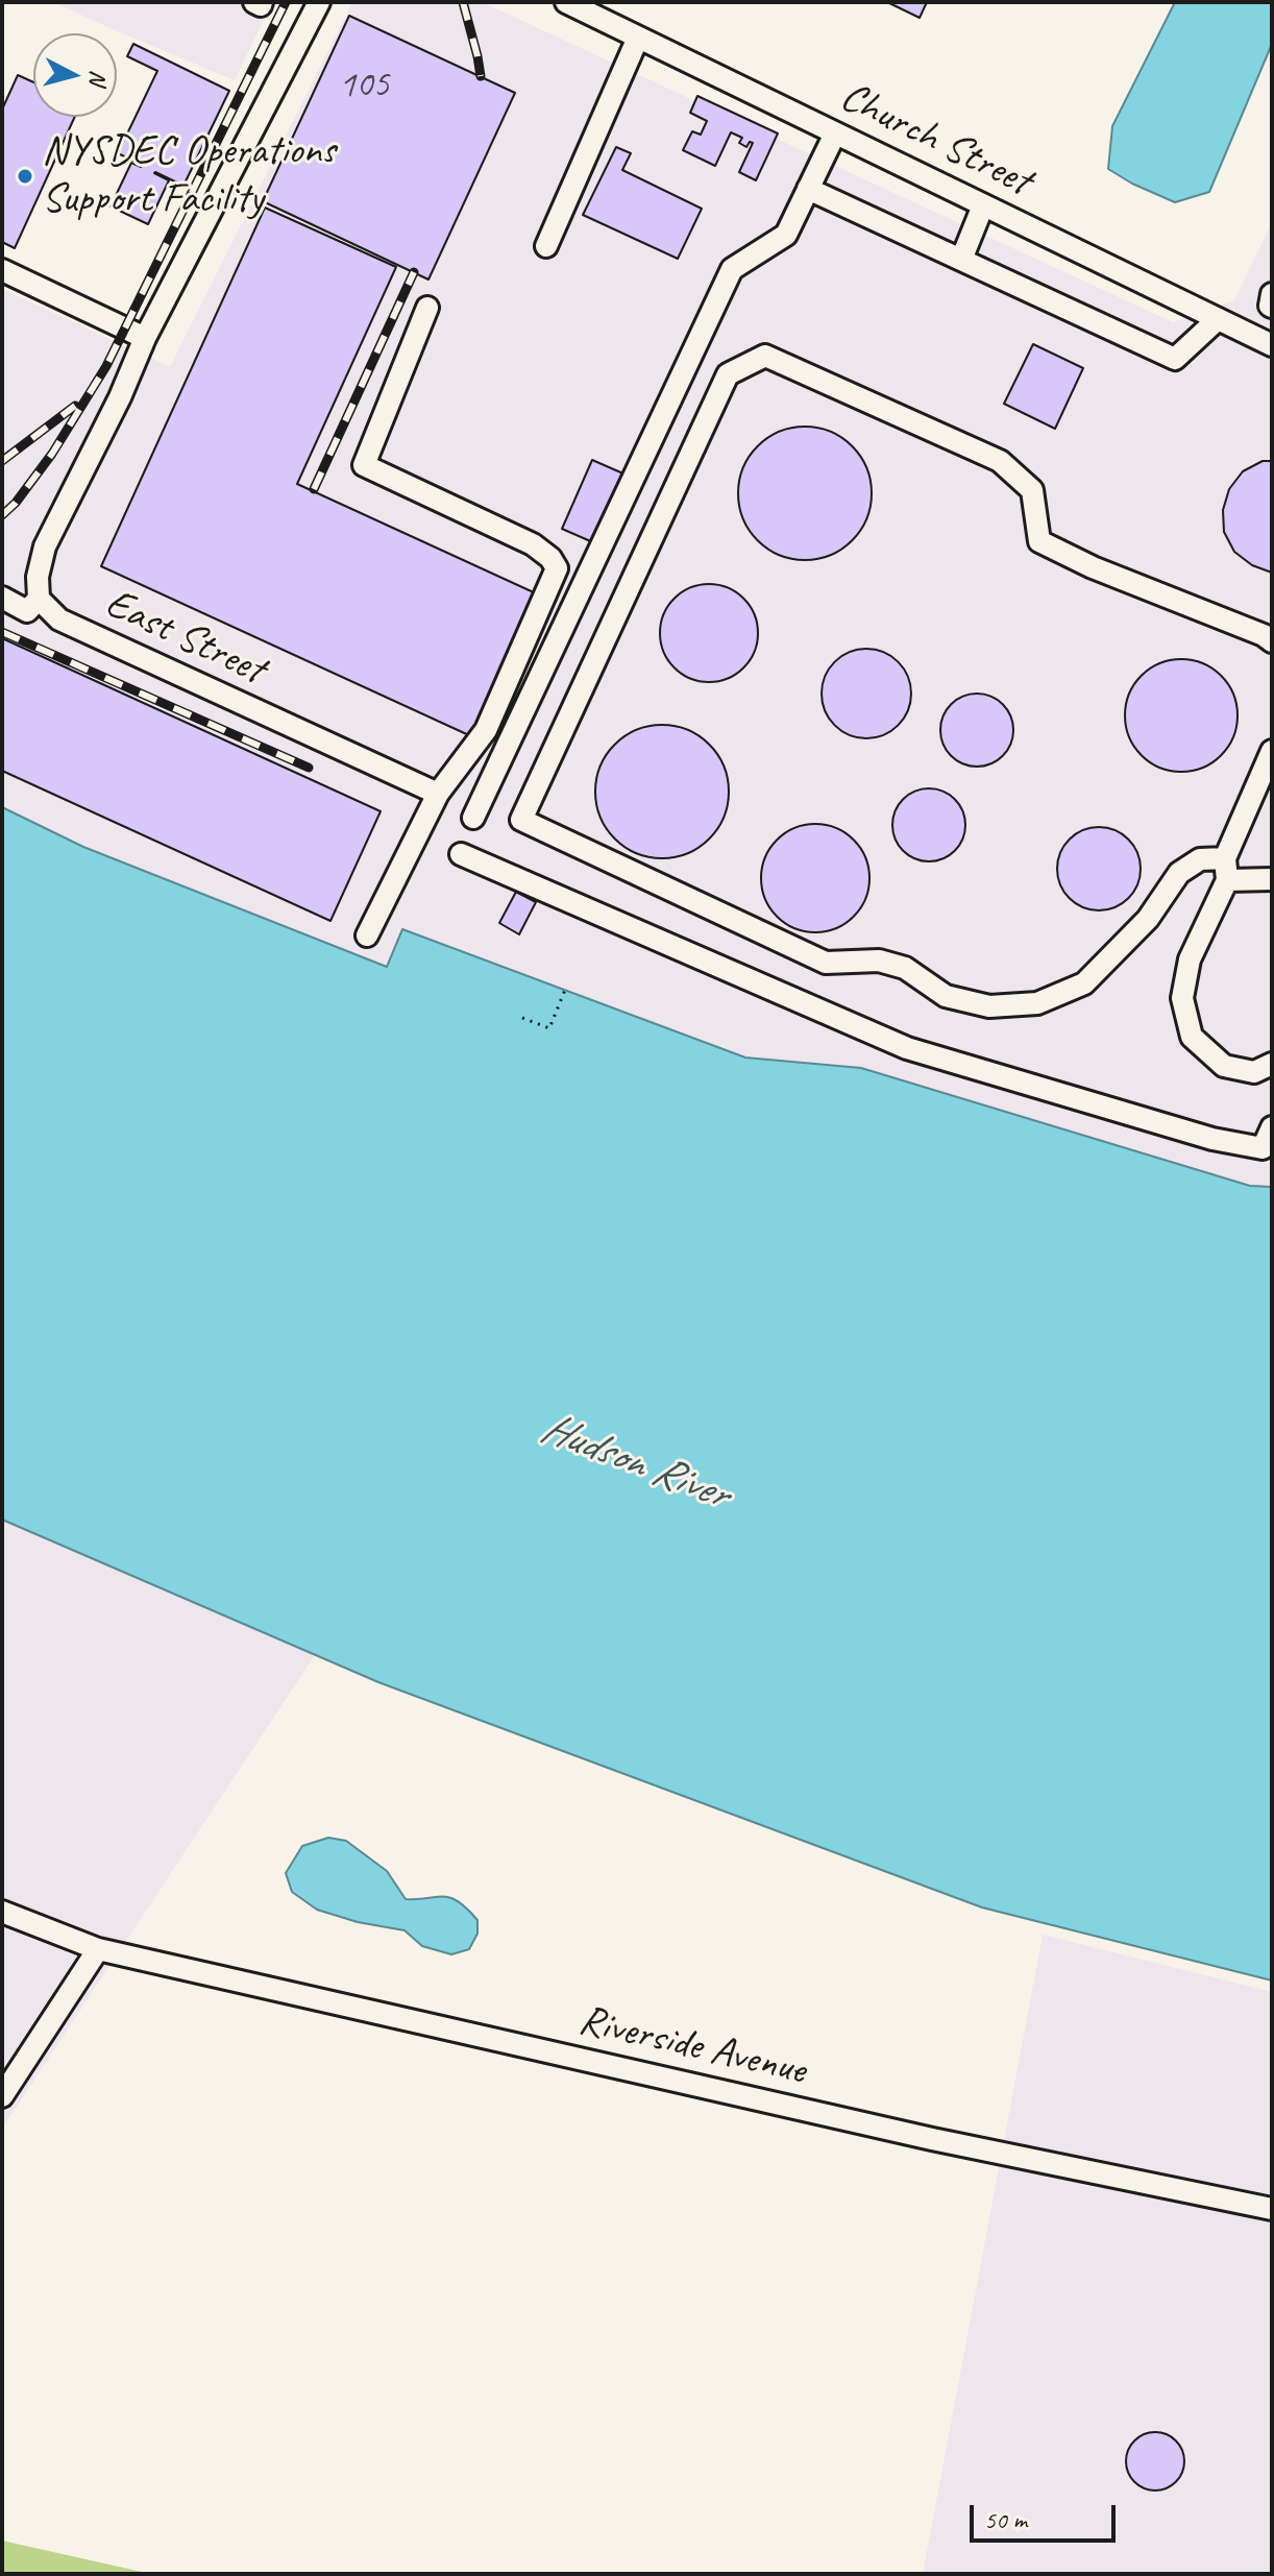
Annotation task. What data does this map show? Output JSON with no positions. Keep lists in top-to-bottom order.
{
  "streets": {
    "street": ["Church Street", "East Street", "Riverside Avenue"]
  },
  "water": ["Hudson River"],
  "places": ["NYSDEC Operations Support Facility"],
  "house_numbers": ["105"],
  "scale_bar": "50 m",
  "north": "right"
}
